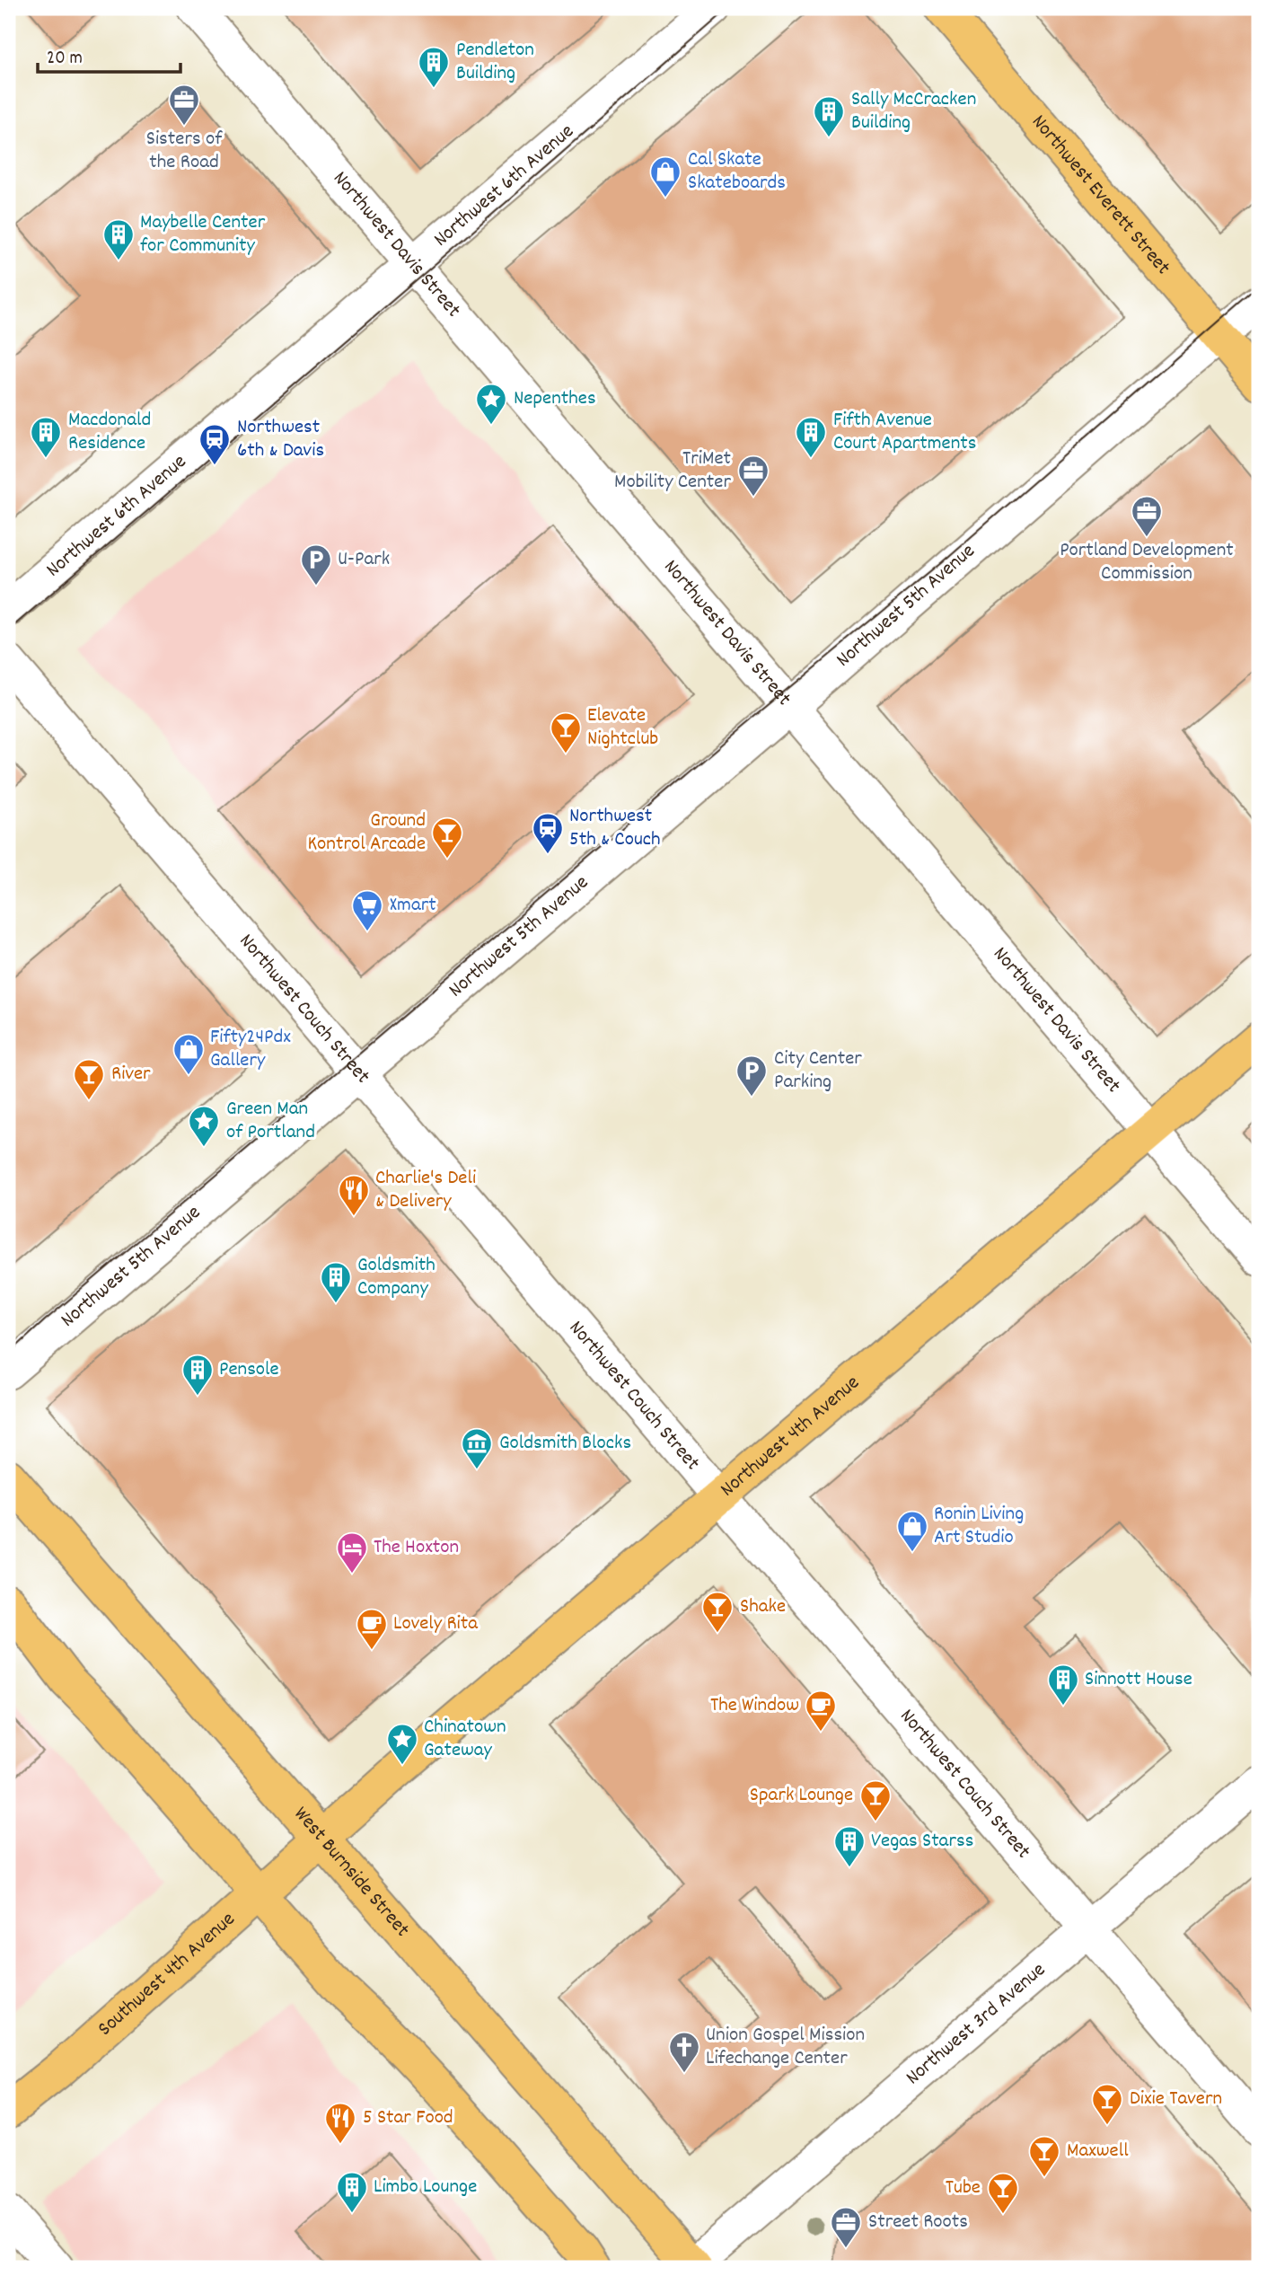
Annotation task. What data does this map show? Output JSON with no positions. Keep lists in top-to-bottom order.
{
  "streets": {
    "main road": [
      "Northwest Everett Street",
      "Northwest 4th Avenue",
      "West Burnside Street",
      "Southwest 4th Avenue"
    ],
    "street": [
      "Northwest 6th Avenue",
      "Northwest Davis Street",
      "Northwest 5th Avenue",
      "Northwest Couch Street",
      "Northwest 3rd Avenue"
    ]
  },
  "crossings": [
    ["Northwest 6th Avenue", "Northwest Davis Street"],
    ["Northwest Everett Street", "Northwest 5th Avenue"],
    ["Northwest Davis Street", "Northwest 5th Avenue"],
    ["Northwest Davis Street", "Northwest 4th Avenue"],
    ["Northwest 5th Avenue", "Northwest Couch Street"],
    ["Northwest Couch Street", "Northwest 4th Avenue"],
    ["Northwest Couch Street", "Northwest 3rd Avenue"],
    ["Northwest 4th Avenue", "West Burnside Street"],
    ["Northwest 4th Avenue", "Southwest 4th Avenue"],
    ["West Burnside Street", "Southwest 4th Avenue"],
    ["West Burnside Street", "Northwest 3rd Avenue"]
  ],
  "places": {
    "building": [
      "Pendleton Building",
      "Sally McCracken Building",
      "Maybelle Center for Community",
      "Macdonald Residence",
      "Fifth Avenue Court Apartments",
      "Goldsmith Company",
      "Pensole",
      "Sinnott House",
      "Vegas Starss",
      "Limbo Lounge"
    ],
    "office": [
      "Sisters of the Road",
      "TriMet Mobility Center",
      "Portland Development Commission",
      "Street Roots"
    ],
    "shop": ["Cal Skate Skateboards", "Fifty24Pdx Gallery", "Ronin Living Art Studio"],
    "place": ["Nepenthes", "Green Man of Portland", "Chinatown Gateway"],
    "station": ["Northwest 6th & Davis", "Northwest 5th & Couch"],
    "parking": ["U-Park", "City Center Parking"],
    "bar": [
      "Elevate Nightclub",
      "Ground Kontrol Arcade",
      "River",
      "Shake",
      "Spark Lounge",
      "Dixie Tavern",
      "Maxwell",
      "Tube"
    ],
    "supermarket": ["Xmart"],
    "restaurant": ["Charlie's Deli & Delivery", "5 Star Food"],
    "museum": ["Goldsmith Blocks"],
    "hotel": ["The Hoxton"],
    "cafe": ["Lovely Rita", "The Window"],
    "church": ["Union Gospel Mission Lifechange Center"]
  },
  "scale_bar": "20 m"
}
